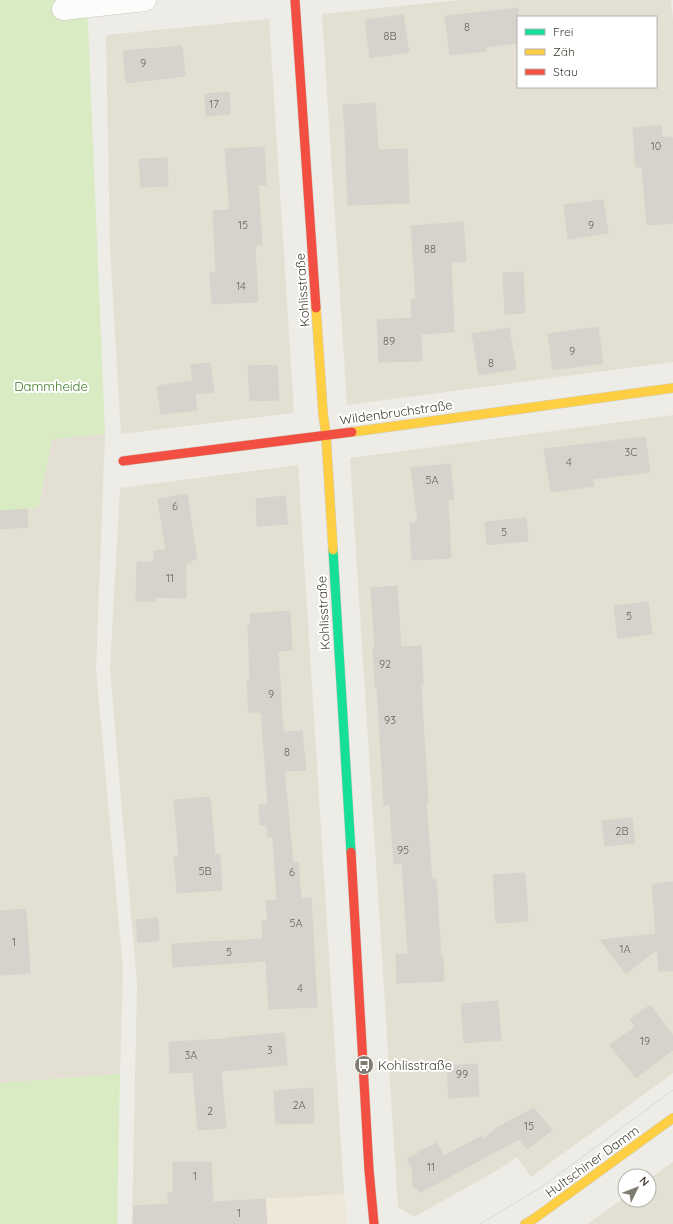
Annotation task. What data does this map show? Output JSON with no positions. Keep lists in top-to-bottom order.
{
  "streets": {
    "street": ["Kohlisstraße", "Wildenbruchstraße", "Hultschiner Damm"]
  },
  "crossings": [
    ["Kohlisstraße", "Wildenbruchstraße"]
  ],
  "parks": ["Dammheide"],
  "places": {
    "bus stop": ["Kohlisstraße"]
  },
  "house_numbers": [
    "8",
    "8B",
    "9",
    "17",
    "10",
    "15",
    "9",
    "88",
    "14",
    "89",
    "9",
    "8",
    "3C",
    "4",
    "5A",
    "6",
    "5",
    "11",
    "5",
    "92",
    "9",
    "93",
    "8",
    "2B",
    "95",
    "5B",
    "6",
    "5A",
    "1",
    "1A",
    "5",
    "4",
    "19",
    "3",
    "3A",
    "99",
    "2A",
    "2",
    "15",
    "11",
    "1",
    "1"
  ],
  "legend": ["Frei", "Zäh", "Stau"],
  "north": "top right"
}
